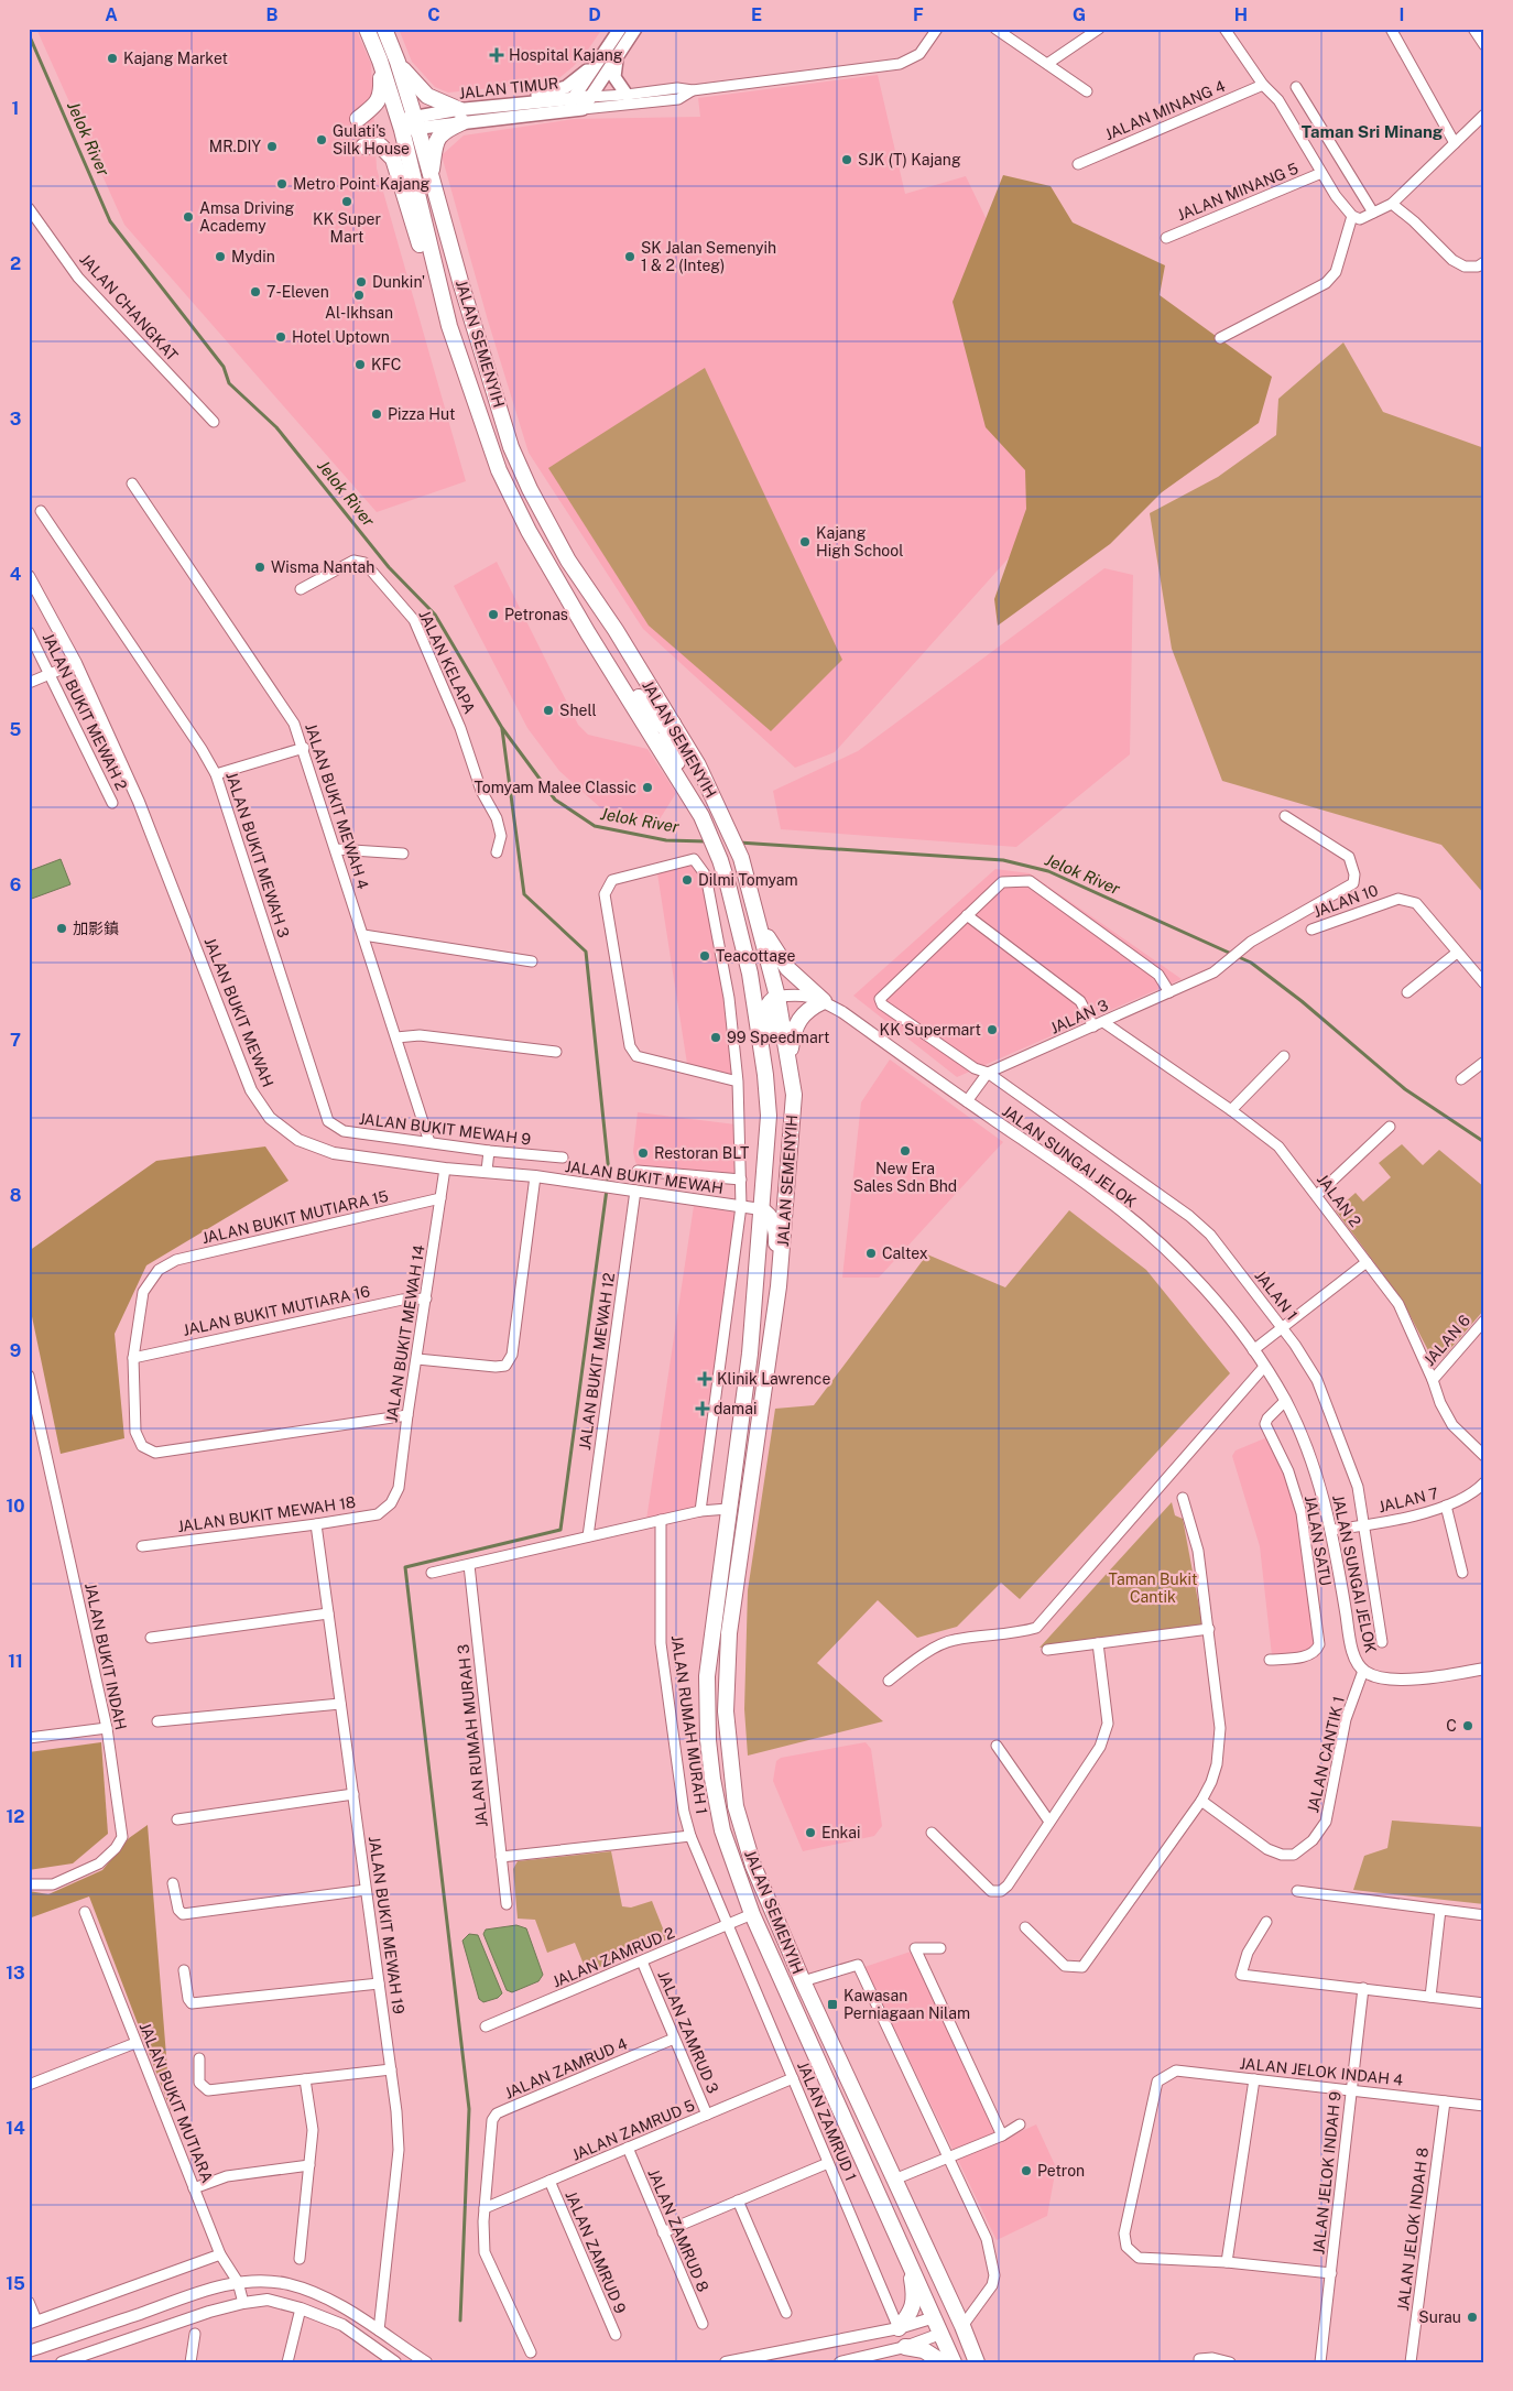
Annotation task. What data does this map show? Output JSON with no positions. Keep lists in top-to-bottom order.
{
  "streets": {
    "main road": ["JALAN TIMUR", "JALAN SEMENYIH"],
    "street": [
      "JALAN MINANG 4",
      "JALAN MINANG 5",
      "JALAN CHANGKAT",
      "JALAN KELAPA",
      "JALAN BUKIT MEWAH 2",
      "JALAN BUKIT MEWAH 4",
      "JALAN BUKIT MEWAH 3",
      "JALAN 10",
      "JALAN BUKIT MEWAH",
      "JALAN 3",
      "JALAN BUKIT MEWAH 9",
      "JALAN SUNGAI JELOK",
      "JALAN 2",
      "JALAN BUKIT MUTIARA 15",
      "JALAN 1",
      "JALAN BUKIT MUTIARA 16",
      "JALAN BUKIT MEWAH 14",
      "JALAN 6",
      "JALAN BUKIT MEWAH 12",
      "JALAN 7",
      "JALAN BUKIT MEWAH 18",
      "JALAN SATU",
      "JALAN BUKIT INDAH",
      "JALAN RUMAH MURAH 1",
      "JALAN RUMAH MURAH 3",
      "JALAN CANTIK 1",
      "JALAN BUKIT MEWAH 19",
      "JALAN ZAMRUD 2",
      "JALAN ZAMRUD 3",
      "JALAN ZAMRUD 4",
      "JALAN JELOK INDAH 4",
      "JALAN BUKIT MUTIARA",
      "JALAN ZAMRUD 1",
      "JALAN ZAMRUD 5",
      "JALAN JELOK INDAH 9",
      "JALAN JELOK INDAH 8",
      "JALAN ZAMRUD 8",
      "JALAN ZAMRUD 9"
    ]
  },
  "crossings": [
    ["JALAN TIMUR", "JALAN SEMENYIH"],
    ["JALAN SEMENYIH", "JALAN BUKIT MEWAH"],
    ["JALAN SEMENYIH", "JALAN SUNGAI JELOK"],
    ["JALAN SEMENYIH", "JALAN ZAMRUD 2"],
    ["JALAN BUKIT MEWAH 4", "JALAN BUKIT MEWAH 9"],
    ["JALAN BUKIT MEWAH 3", "JALAN BUKIT MEWAH 9"],
    ["JALAN BUKIT MEWAH", "JALAN BUKIT MEWAH 14"],
    ["JALAN BUKIT MEWAH", "JALAN BUKIT MEWAH 12"],
    ["JALAN 3", "JALAN 2"],
    ["JALAN 3", "JALAN 1"],
    ["JALAN SUNGAI JELOK", "JALAN 7"],
    ["JALAN SUNGAI JELOK", "JALAN SATU"],
    ["JALAN SUNGAI JELOK", "JALAN CANTIK 1"],
    ["JALAN 2", "JALAN 6"],
    ["JALAN BUKIT MUTIARA 15", "JALAN BUKIT MUTIARA 16"],
    ["JALAN BUKIT MUTIARA 15", "JALAN BUKIT MEWAH 14"],
    ["JALAN 1", "JALAN 7"],
    ["JALAN BUKIT MUTIARA 16", "JALAN BUKIT MEWAH 14"],
    ["JALAN BUKIT MEWAH 14", "JALAN BUKIT MEWAH 18"],
    ["JALAN BUKIT MEWAH 18", "JALAN BUKIT MEWAH 19"],
    ["JALAN RUMAH MURAH 1", "JALAN ZAMRUD 2"],
    ["JALAN RUMAH MURAH 1", "JALAN ZAMRUD 1"],
    ["JALAN ZAMRUD 2", "JALAN ZAMRUD 3"],
    ["JALAN ZAMRUD 2", "JALAN ZAMRUD 1"],
    ["JALAN ZAMRUD 3", "JALAN ZAMRUD 4"],
    ["JALAN ZAMRUD 3", "JALAN ZAMRUD 5"],
    ["JALAN ZAMRUD 4", "JALAN ZAMRUD 5"],
    ["JALAN JELOK INDAH 4", "JALAN JELOK INDAH 9"],
    ["JALAN JELOK INDAH 4", "JALAN JELOK INDAH 8"],
    ["JALAN ZAMRUD 1", "JALAN ZAMRUD 5"],
    ["JALAN ZAMRUD 5", "JALAN ZAMRUD 8"],
    ["JALAN ZAMRUD 5", "JALAN ZAMRUD 9"]
  ],
  "districts": ["Taman Sri Minang"],
  "water": ["Jelok River"],
  "parks": ["Taman Bukit Cantik"],
  "places": {
    "health": ["Hospital Kajang", "Klinik Lawrence", "damai"],
    "other": [
      "Kajang Market",
      "Gulati's Silk House",
      "MR.DIY",
      "SJK (T) Kajang",
      "Metro Point Kajang",
      "KK Super Mart",
      "Amsa Driving Academy",
      "Mydin",
      "SK Jalan Semenyih 1 & 2 (Integ)",
      "Dunkin'",
      "7-Eleven",
      "Al-Ikhsan",
      "Hotel Uptown",
      "KFC",
      "Pizza Hut",
      "Kajang High School",
      "Wisma Nantah",
      "Petronas",
      "Shell",
      "Tomyam Malee Classic",
      "Dilmi Tomyam",
      "加影鎮",
      "Teacottage",
      "KK Supermart",
      "99 Speedmart",
      "New Era Sales Sdn Bhd",
      "Restoran BLT",
      "Caltex",
      "C",
      "Enkai",
      "Petron",
      "Surau"
    ],
    "transit": ["Kawasan Perniagaan Nilam"]
  },
  "grid": {
    "columns": [
      "A",
      "B",
      "C",
      "D",
      "E",
      "F",
      "G",
      "H",
      "I"
    ],
    "rows": [
      "1",
      "2",
      "3",
      "4",
      "5",
      "6",
      "7",
      "8",
      "9",
      "10",
      "11",
      "12",
      "13",
      "14",
      "15"
    ]
  }
}
